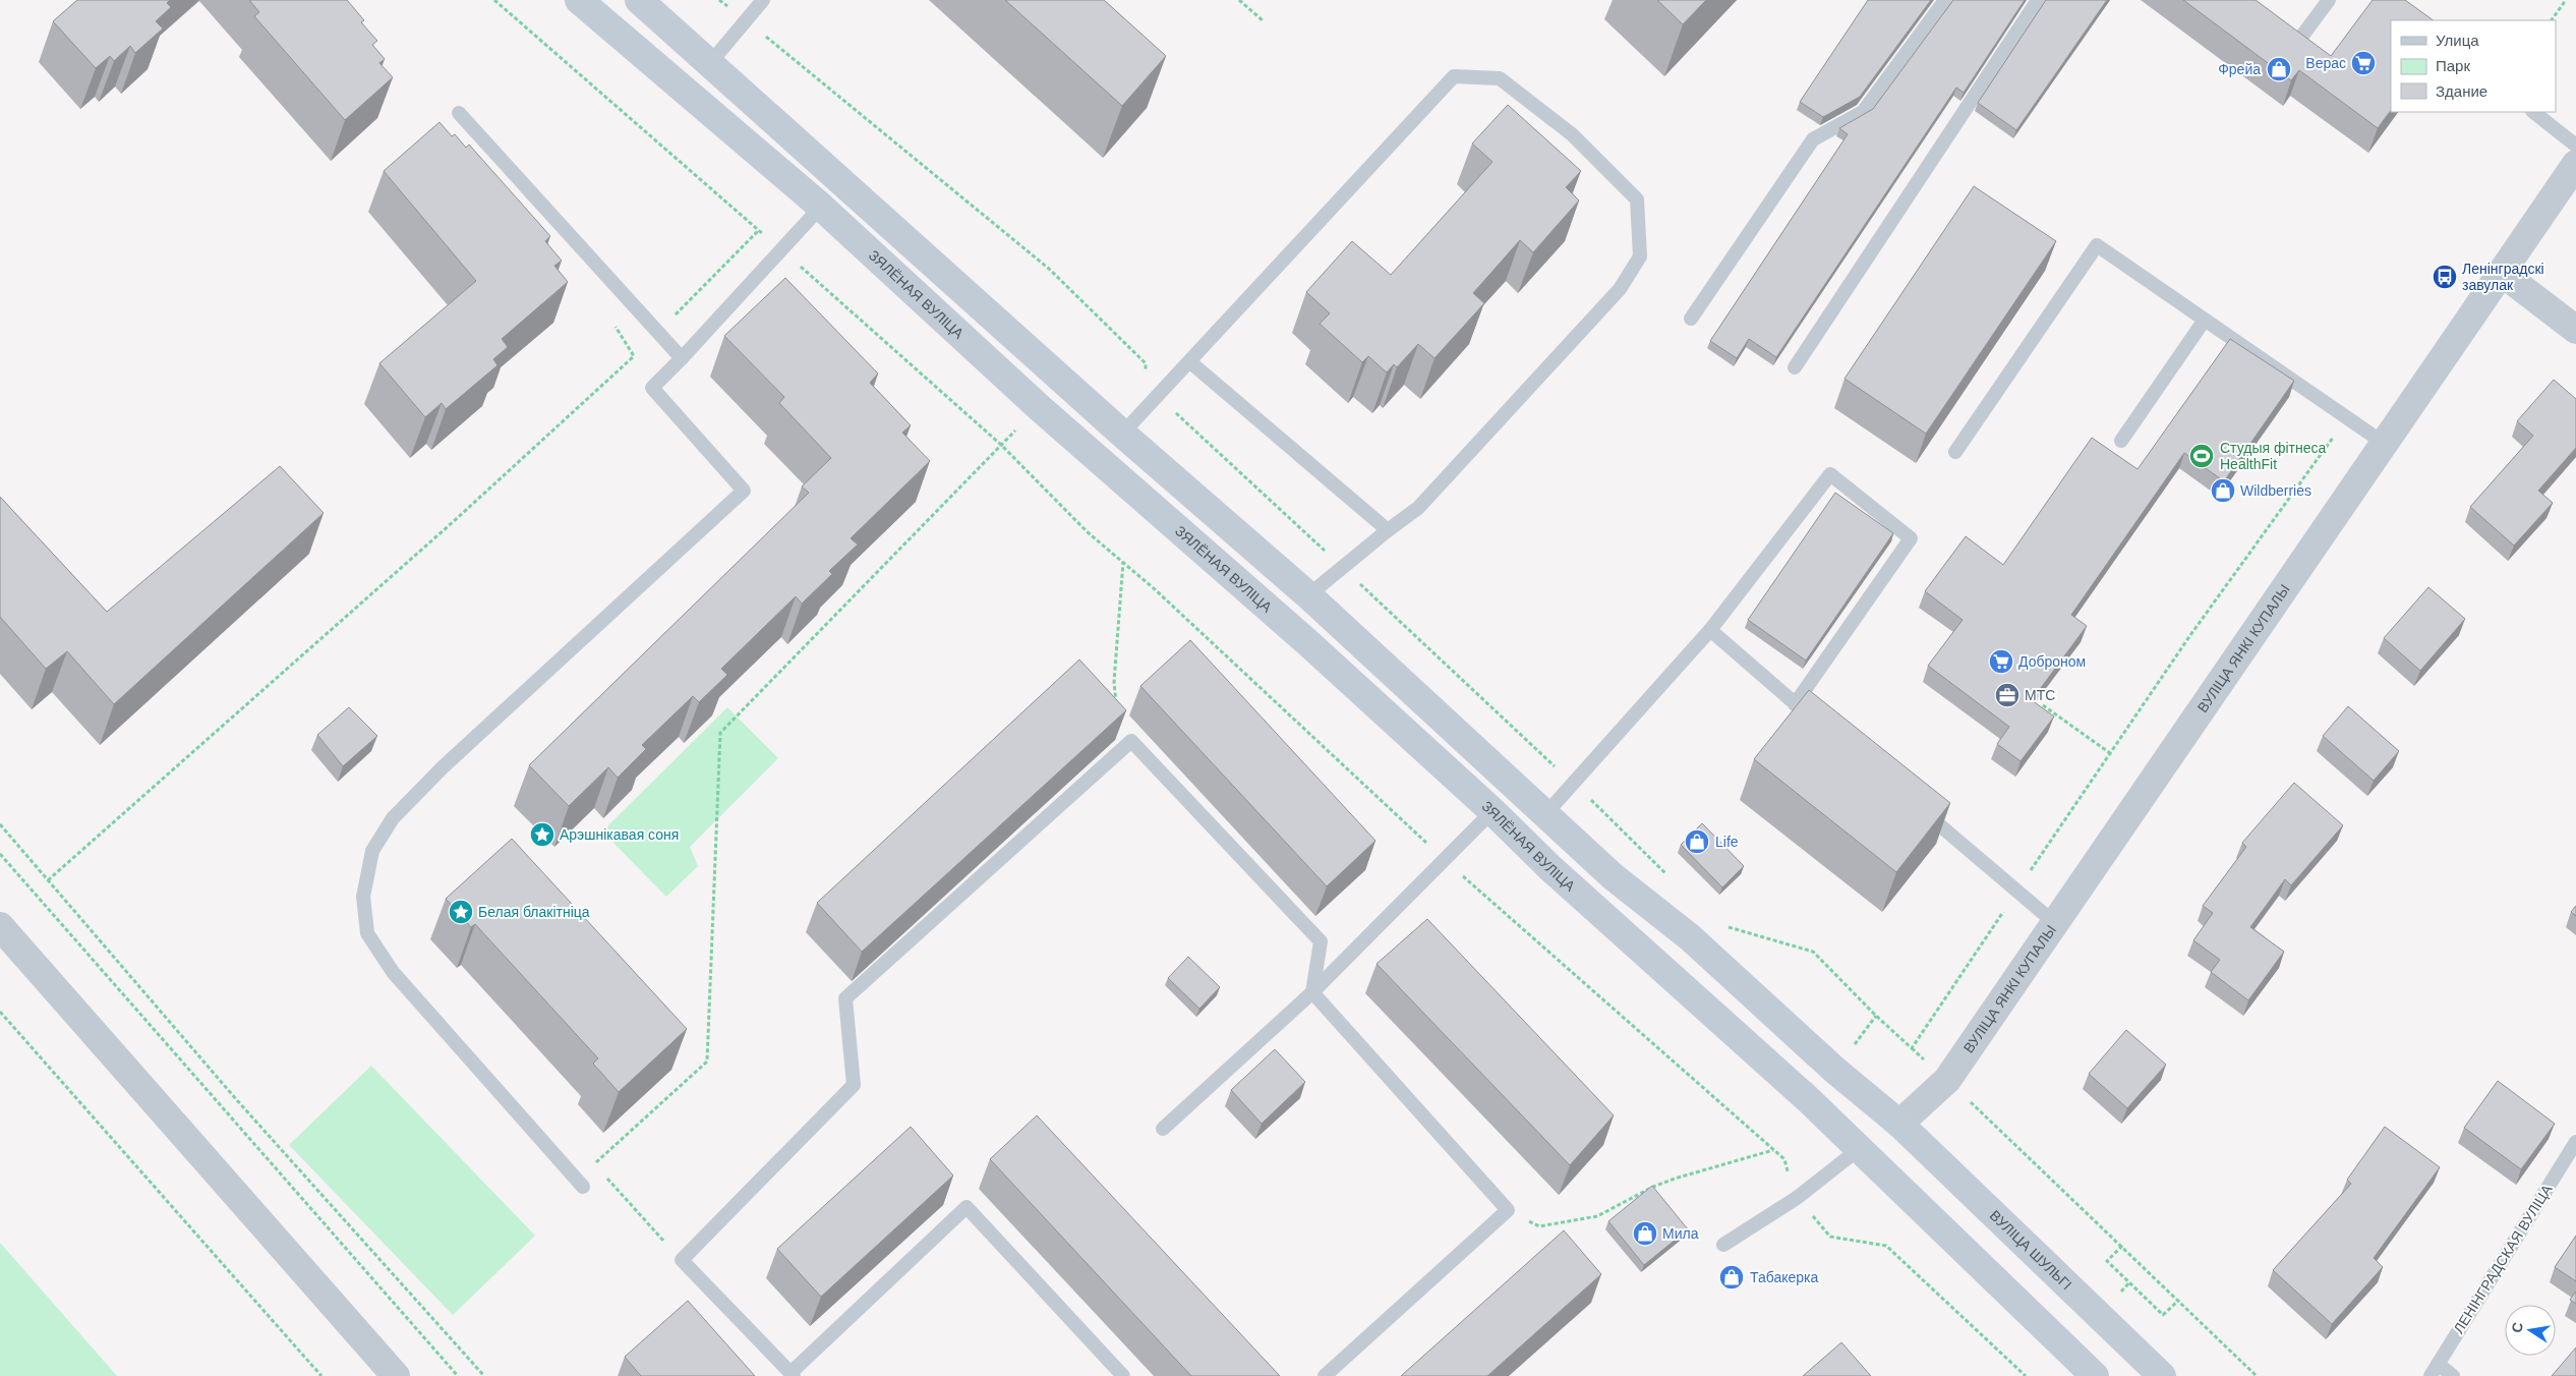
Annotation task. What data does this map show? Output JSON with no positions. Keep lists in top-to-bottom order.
{
  "streets": {
    "main road": ["ЗЯЛЁНАЯ ВУЛІЦА", "ВУЛІЦА ШУЛЬГІ"],
    "street": ["ВУЛІЦА ЯНКІ КУПАЛЫ"],
    "lane": ["ЛЕНІНГРАДСКАЯ ВУЛІЦА"]
  },
  "crossings": [
    ["ВУЛІЦА ЯНКІ КУПАЛЫ", "ВУЛІЦА ШУЛЬГІ"]
  ],
  "places": {
    "supermarket": ["Верас", "Доброном"],
    "shop": [
      "Фрейа",
      "Wildberries",
      "Life",
      "Мила",
      "Табакерка"
    ],
    "bus stop": ["Ленінградскі завулак"],
    "sports": ["Студыя фітнеса HealthFit"],
    "office": ["МТС"],
    "place": ["Арэшнікавая соня", "Белая блакітніца"]
  },
  "legend": ["Улица", "Парк", "Здание"],
  "north": "left"
}
